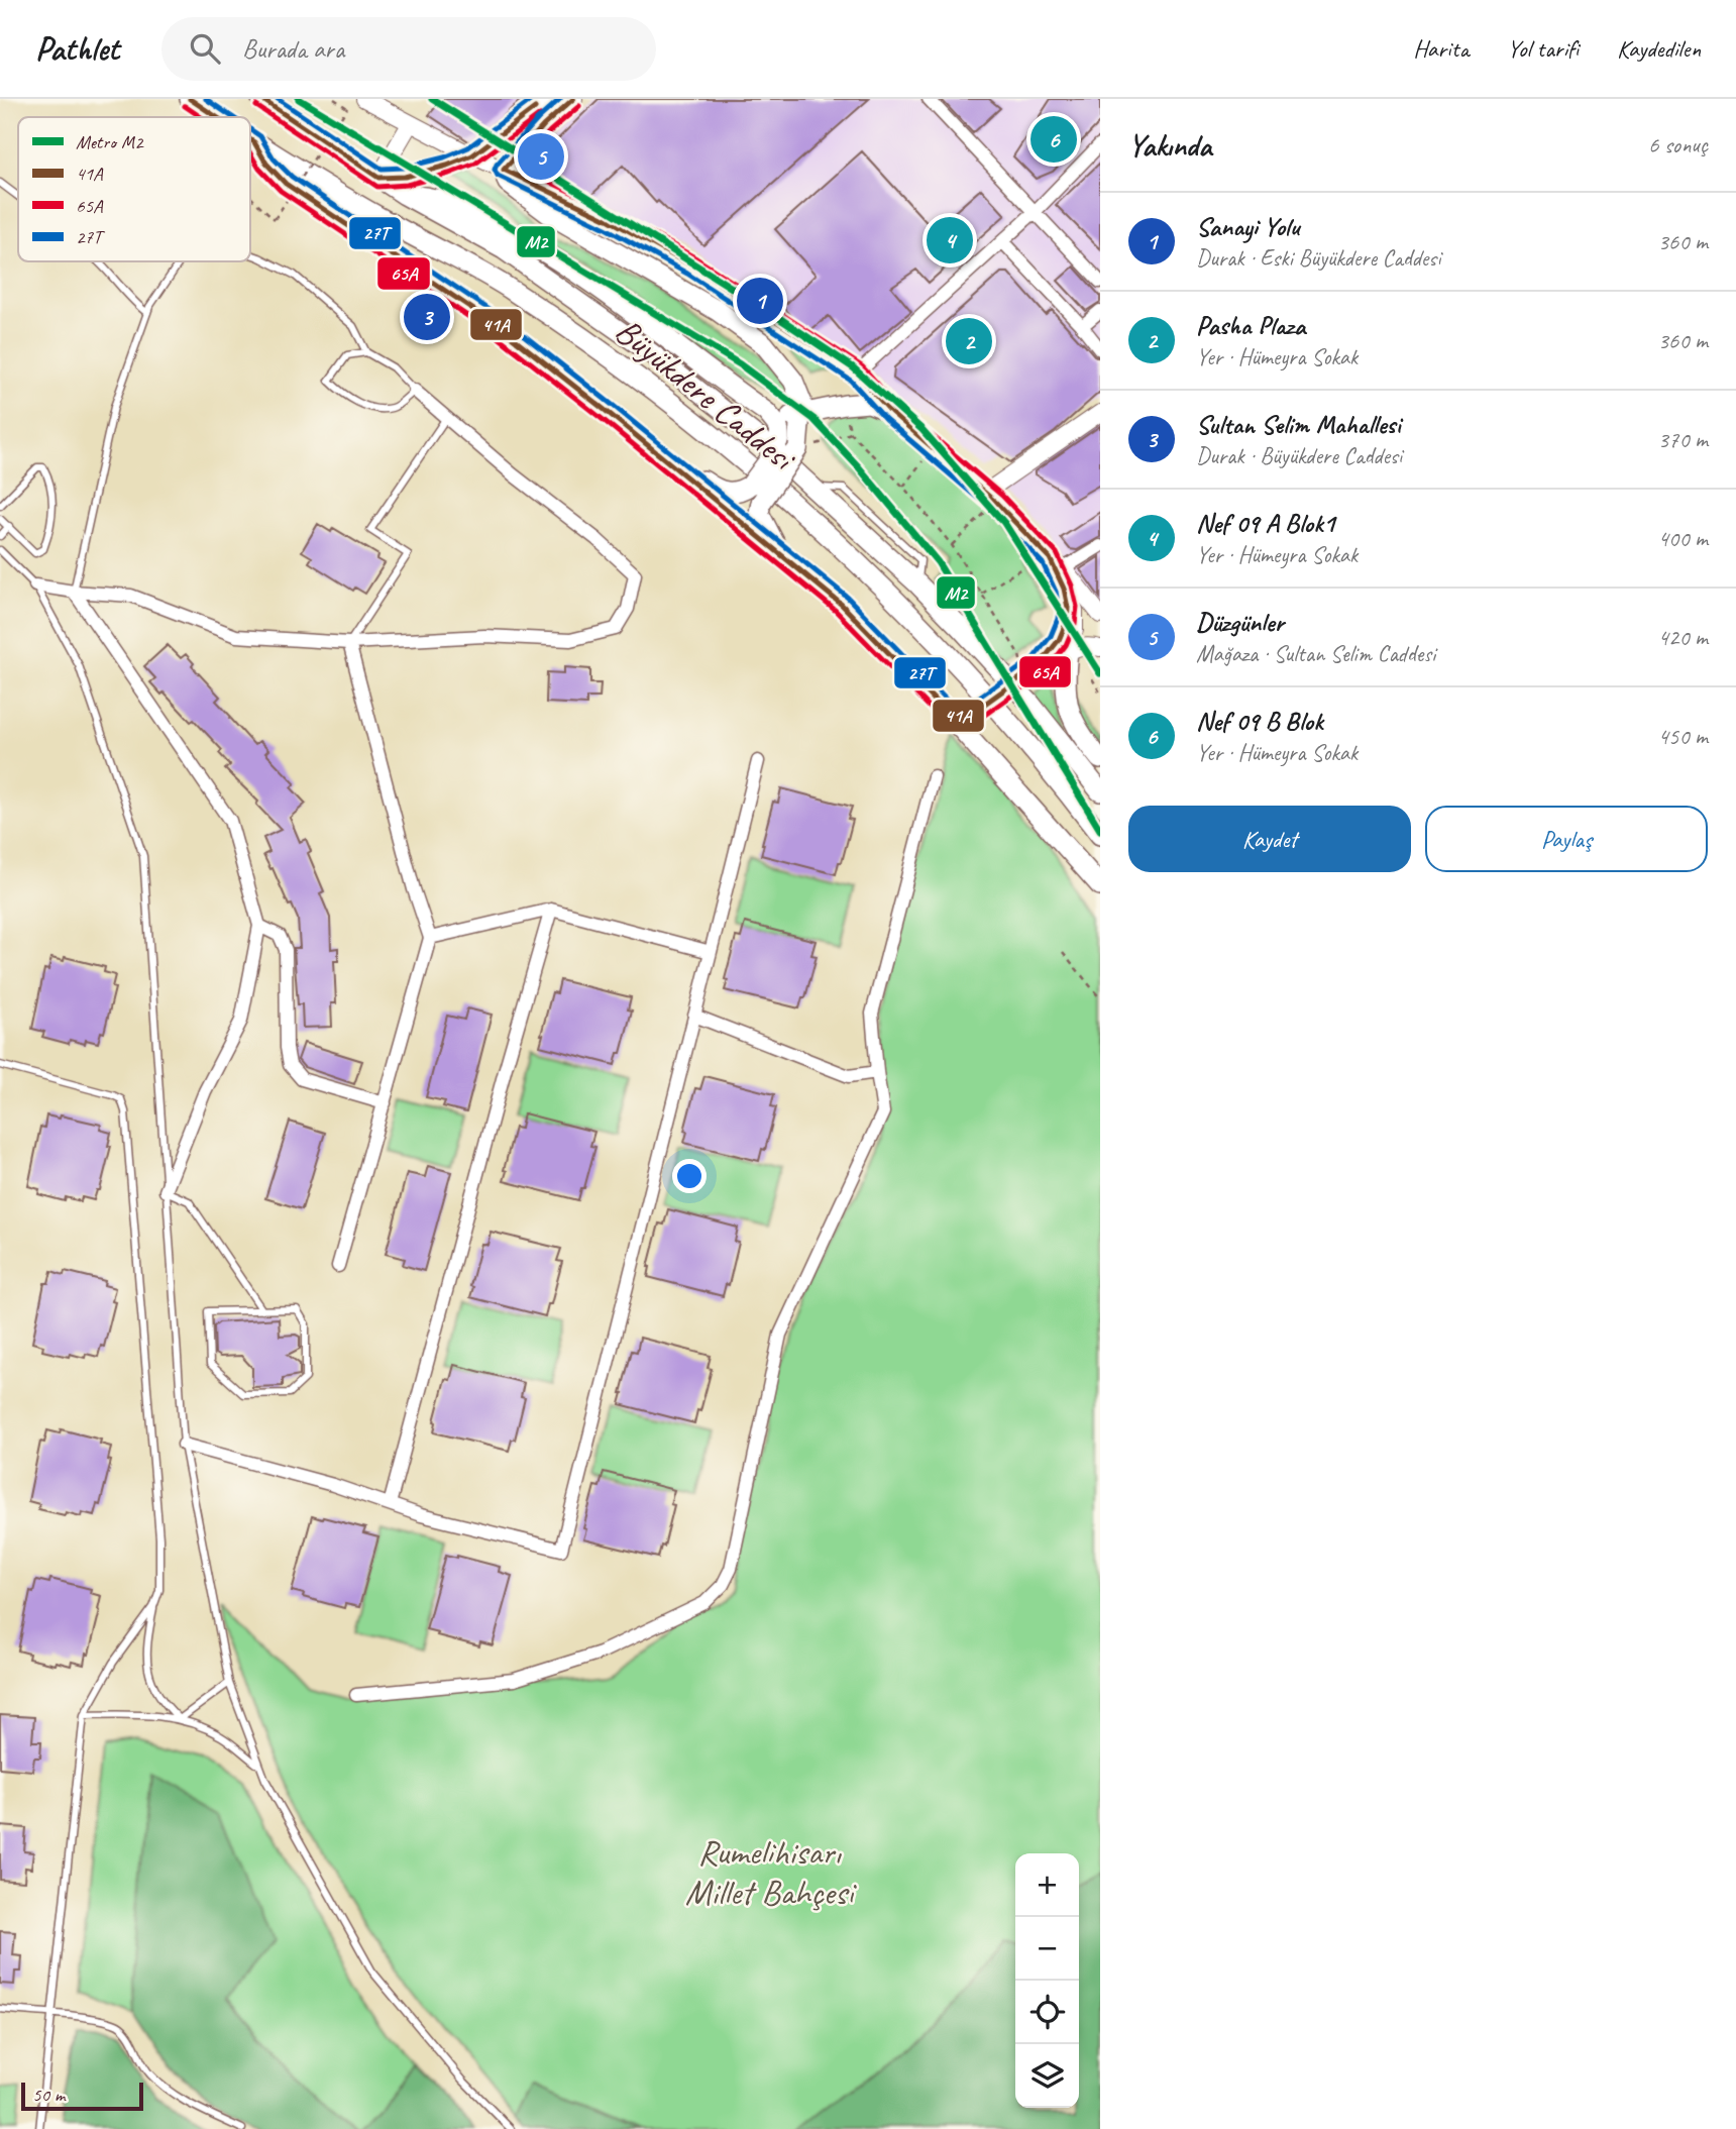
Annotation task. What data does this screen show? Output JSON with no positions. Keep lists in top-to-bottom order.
{
  "streets": {
    "main road": ["Büyükdere Caddesi"]
  },
  "parks": ["Rumelihisarı Millet Bahçesi"],
  "lines": [
    "metro line M2",
    "transit line 41A",
    "transit line 27T",
    "transit line 65A"
  ],
  "legend": [
    "Metro M2",
    "41A",
    "65A",
    "27T"
  ],
  "scale_bar": "50 m",
  "page": {
    "header": "Pathlet",
    "search": "Burada ara",
    "nav": ["Harita", "Yol tarifi", "Kaydedilen"],
    "heading": ["Yakında", "6 sonuç"],
    "pins": [
      "6",
      "5",
      "4",
      "1",
      "3",
      "2"
    ],
    "list": [
      {
        "mark": "1",
        "name": "Sanayi Yolu",
        "note": "Durak · Eski Büyükdere Caddesi",
        "value": "360 m"
      },
      {
        "mark": "2",
        "name": "Pasha Plaza",
        "note": "Yer · Hümeyra Sokak",
        "value": "360 m"
      },
      {
        "mark": "3",
        "name": "Sultan Selim Mahallesi",
        "note": "Durak · Büyükdere Caddesi",
        "value": "370 m"
      },
      {
        "mark": "4",
        "name": "Nef 09 A Blok1",
        "note": "Yer · Hümeyra Sokak",
        "value": "400 m"
      },
      {
        "mark": "5",
        "name": "Düzgünler",
        "note": "Mağaza · Sultan Selim Caddesi",
        "value": "420 m"
      },
      {
        "mark": "6",
        "name": "Nef 09 B Blok",
        "note": "Yer · Hümeyra Sokak",
        "value": "450 m"
      }
    ],
    "buttons": ["Kaydet", "Paylaş"],
    "map_buttons": ["+", "−"],
    "scale": "50 m"
  }
}
